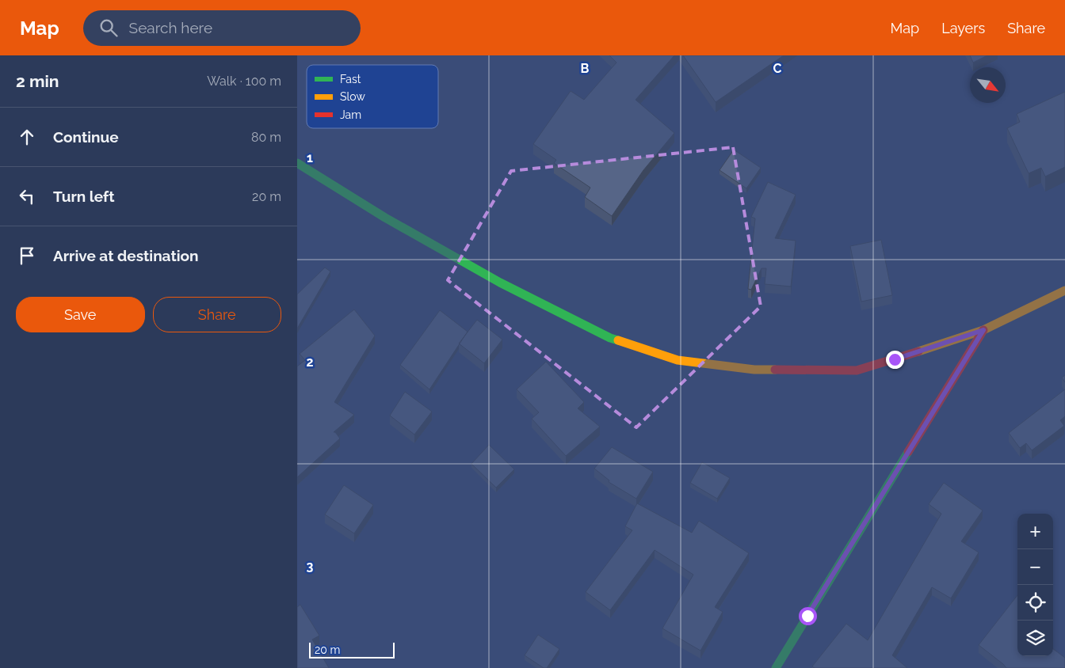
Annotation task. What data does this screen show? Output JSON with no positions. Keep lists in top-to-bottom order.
{
  "legend": ["Fast", "Slow", "Jam"],
  "scale_bar": "20 m",
  "north": "bottom right",
  "page": {
    "header": "Map",
    "search": "Search here",
    "nav": ["Map", "Layers", "Share"],
    "heading": ["2 min", "Walk · 100 m"],
    "list": [
      ["Continue", "80 m"],
      ["Turn left", "20 m"],
      "Arrive at destination"
    ],
    "buttons": ["Save", "Share"],
    "map_buttons": ["+", "−"],
    "scale": "20 m"
  },
  "grid": {
    "columns": ["B", "C"],
    "rows": ["1", "2", "3"]
  }
}
